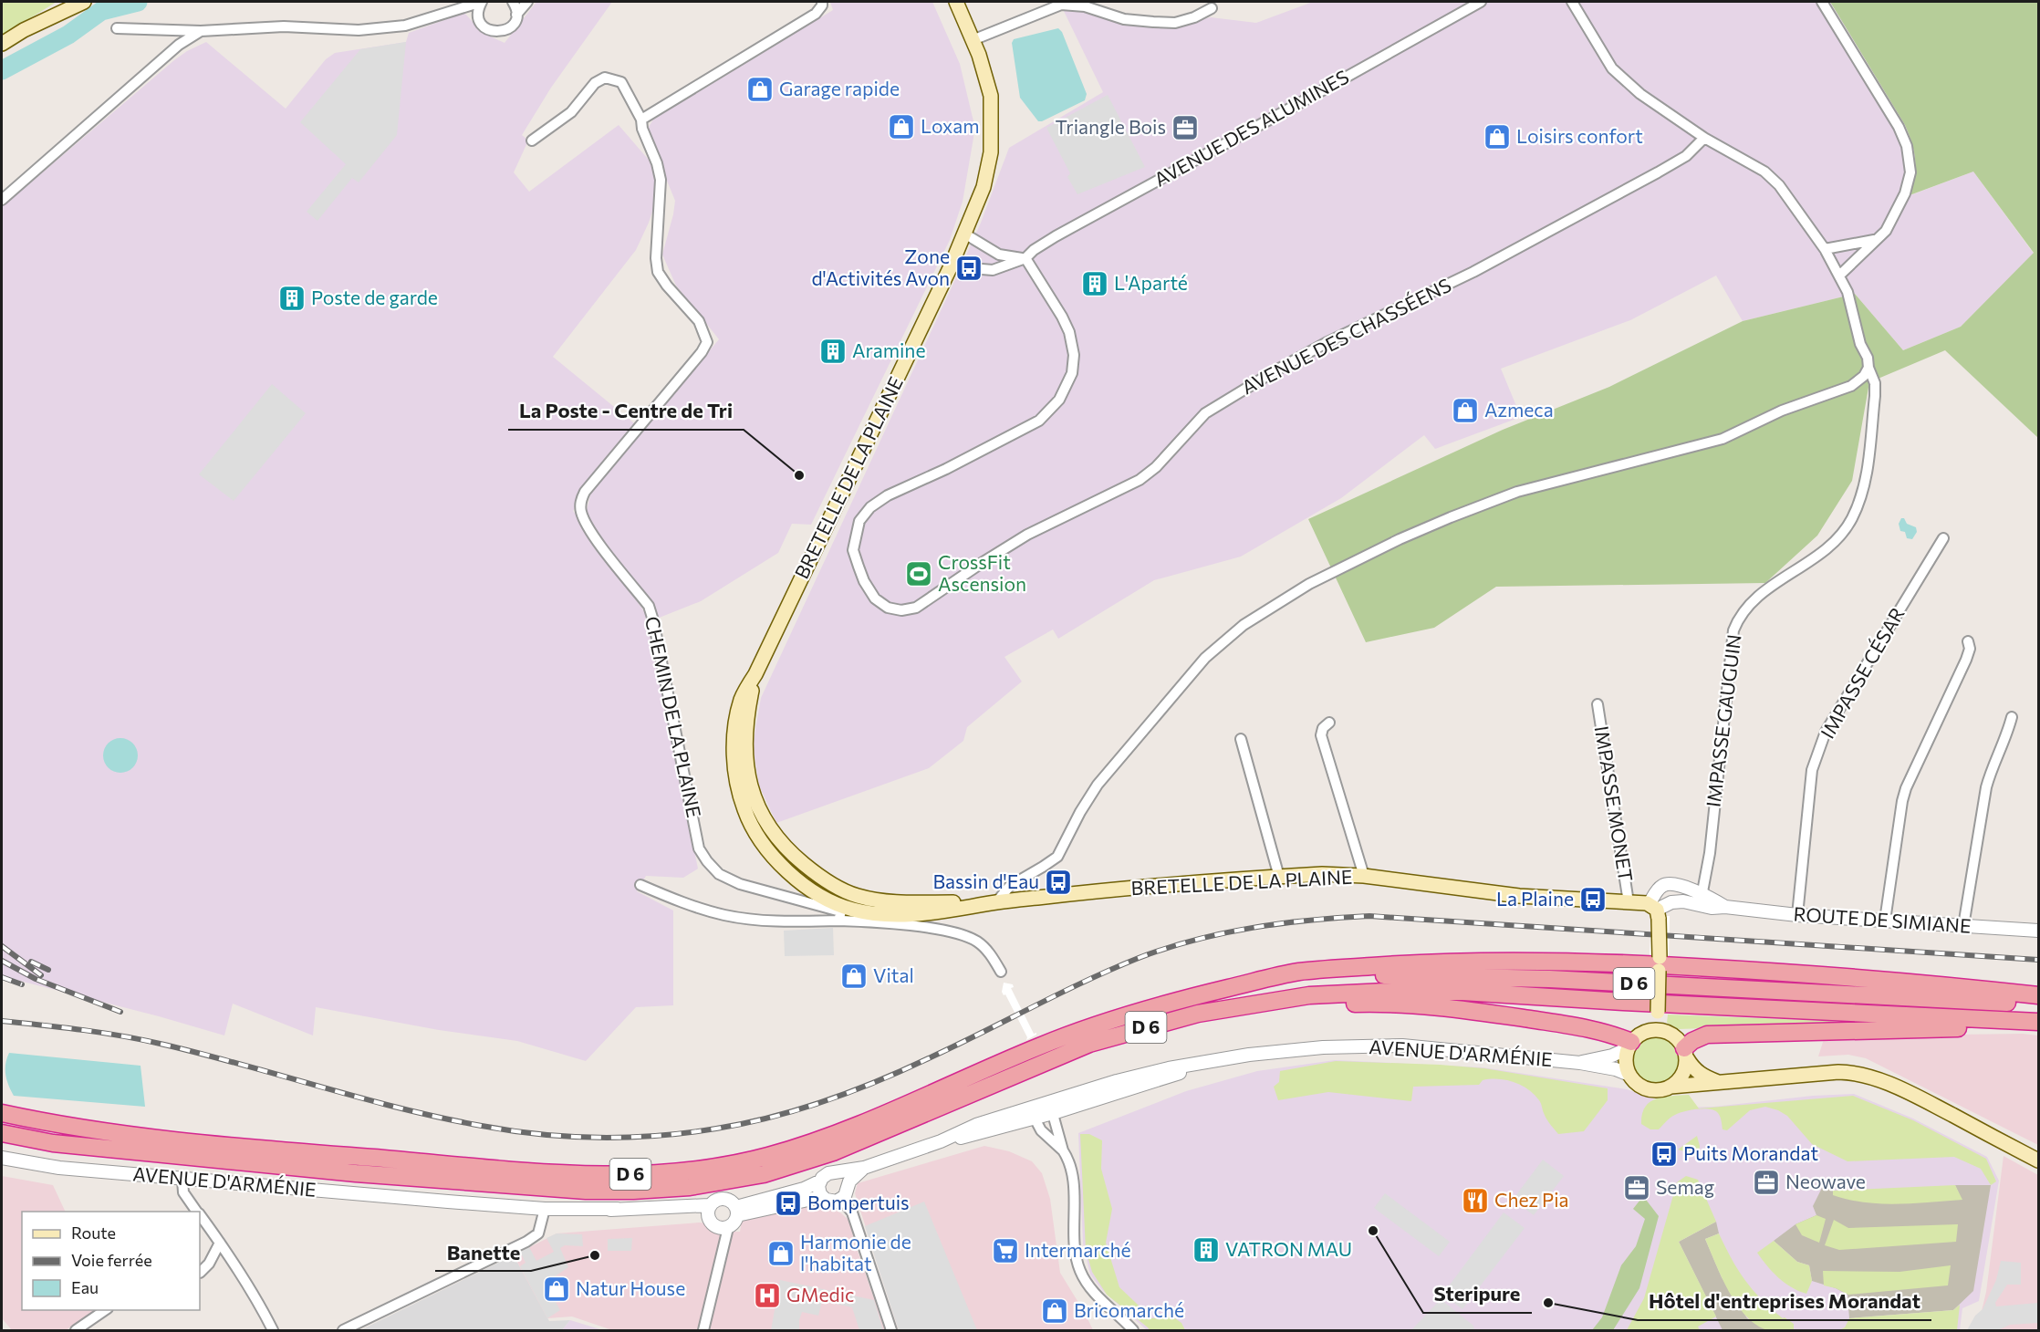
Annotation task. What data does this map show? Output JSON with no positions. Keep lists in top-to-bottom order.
{
  "streets": {
    "highway": ["D 6"],
    "main road": ["BRETELLE DE LA PLAINE"],
    "street": [
      "AVENUE DES ALUMINES",
      "AVENUE DES CHASSÉENS",
      "IMPASSE CÉSAR",
      "CHEMIN DE LA PLAINE",
      "IMPASSE GAUGUIN",
      "IMPASSE MONET",
      "ROUTE DE SIMIANE",
      "AVENUE D'ARMÉNIE"
    ]
  },
  "crossings": [
    ["AVENUE DES ALUMINES", "AVENUE DES CHASSÉENS"],
    ["AVENUE DES ALUMINES", "BRETELLE DE LA PLAINE"],
    ["AVENUE DES CHASSÉENS", "IMPASSE GAUGUIN"],
    ["BRETELLE DE LA PLAINE", "CHEMIN DE LA PLAINE"],
    ["BRETELLE DE LA PLAINE", "IMPASSE MONET"],
    ["BRETELLE DE LA PLAINE", "ROUTE DE SIMIANE"],
    ["IMPASSE CÉSAR", "ROUTE DE SIMIANE"],
    ["IMPASSE GAUGUIN", "ROUTE DE SIMIANE"]
  ],
  "places": {
    "shop": [
      "Garage rapide",
      "Loxam",
      "Loisirs confort",
      "Azmeca",
      "Vital",
      "Harmonie de l'habitat",
      "Natur House",
      "Bricomarché"
    ],
    "office": ["Triangle Bois", "Neowave", "Semag"],
    "bus stop": [
      "Zone d'Activités Avon",
      "Bassin d'Eau",
      "La Plaine",
      "Puits Morandat",
      "Bompertuis"
    ],
    "building": [
      "L'Aparté",
      "Poste de garde",
      "Aramine",
      "VATRON MAU"
    ],
    "other": [
      "La Poste - Centre de Tri",
      "Steripure",
      "Banette",
      "Hôtel d'entreprises Morandat"
    ],
    "sports": ["CrossFit Ascension"],
    "restaurant": ["Chez Pia"],
    "supermarket": ["Intermarché"],
    "hospital": ["GMedic"]
  },
  "legend": ["Route", "Voie ferrée", "Eau"]
}
